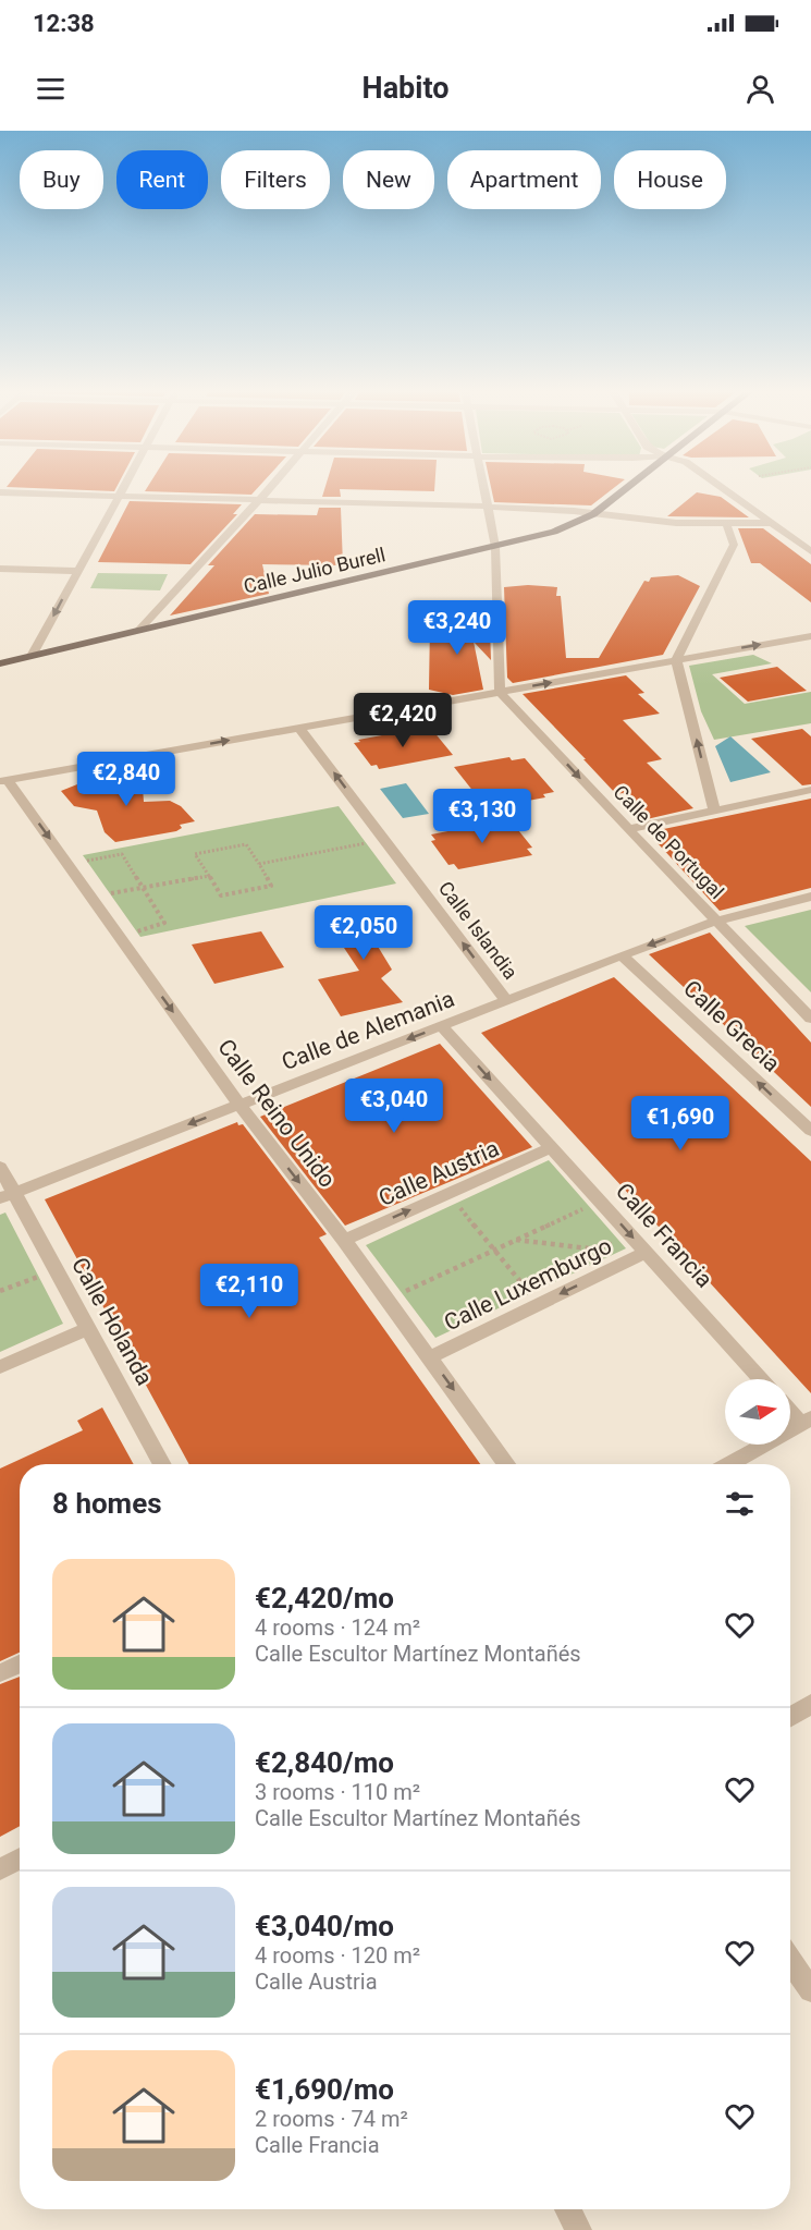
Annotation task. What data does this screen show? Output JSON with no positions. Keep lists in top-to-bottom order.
{
  "streets": {
    "main road": ["Calle Julio Burell"],
    "street": [
      "Calle de Portugal",
      "Calle Islandia",
      "Calle Grecia",
      "Calle de Alemania",
      "Calle Reino Unido",
      "Calle Austria",
      "Calle Francia",
      "Calle Luxemburgo",
      "Calle Holanda"
    ]
  },
  "crossings": [
    ["Calle de Portugal", "Calle de Alemania"],
    ["Calle Islandia", "Calle de Alemania"],
    ["Calle Grecia", "Calle de Alemania"],
    ["Calle de Alemania", "Calle Reino Unido"],
    ["Calle de Alemania", "Calle Francia"],
    ["Calle de Alemania", "Calle Holanda"],
    ["Calle Reino Unido", "Calle Austria"],
    ["Calle Reino Unido", "Calle Luxemburgo"],
    ["Calle Austria", "Calle Francia"],
    ["Calle Francia", "Calle Luxemburgo"]
  ],
  "one_way": [
    "Calle de Portugal",
    "Calle Islandia",
    "Calle Grecia",
    "Calle de Alemania",
    "Calle Reino Unido",
    "Calle Austria",
    "Calle Francia",
    "Calle Luxemburgo"
  ],
  "north": "right",
  "page": {
    "status": "12:38",
    "header": "Habito",
    "chip": [
      "Buy",
      "Rent",
      "Filters",
      "New",
      "Apartment",
      "House"
    ],
    "price": [
      "€3,240",
      "€2,420",
      "€2,840",
      "€3,130",
      "€2,050",
      "€3,040",
      "€1,690",
      "€2,110"
    ],
    "heading": "8 homes",
    "list": [
      {
        "name": "€2,420/mo",
        "note": "4 rooms · 124 m² · Calle Escultor Martínez Montañés"
      },
      {
        "name": "€2,840/mo",
        "note": "3 rooms · 110 m² · Calle Escultor Martínez Montañés"
      },
      {
        "name": "€3,040/mo",
        "note": "4 rooms · 120 m² · Calle Austria"
      },
      {
        "name": "€1,690/mo",
        "note": "2 rooms · 74 m² · Calle Francia"
      }
    ]
  }
}
